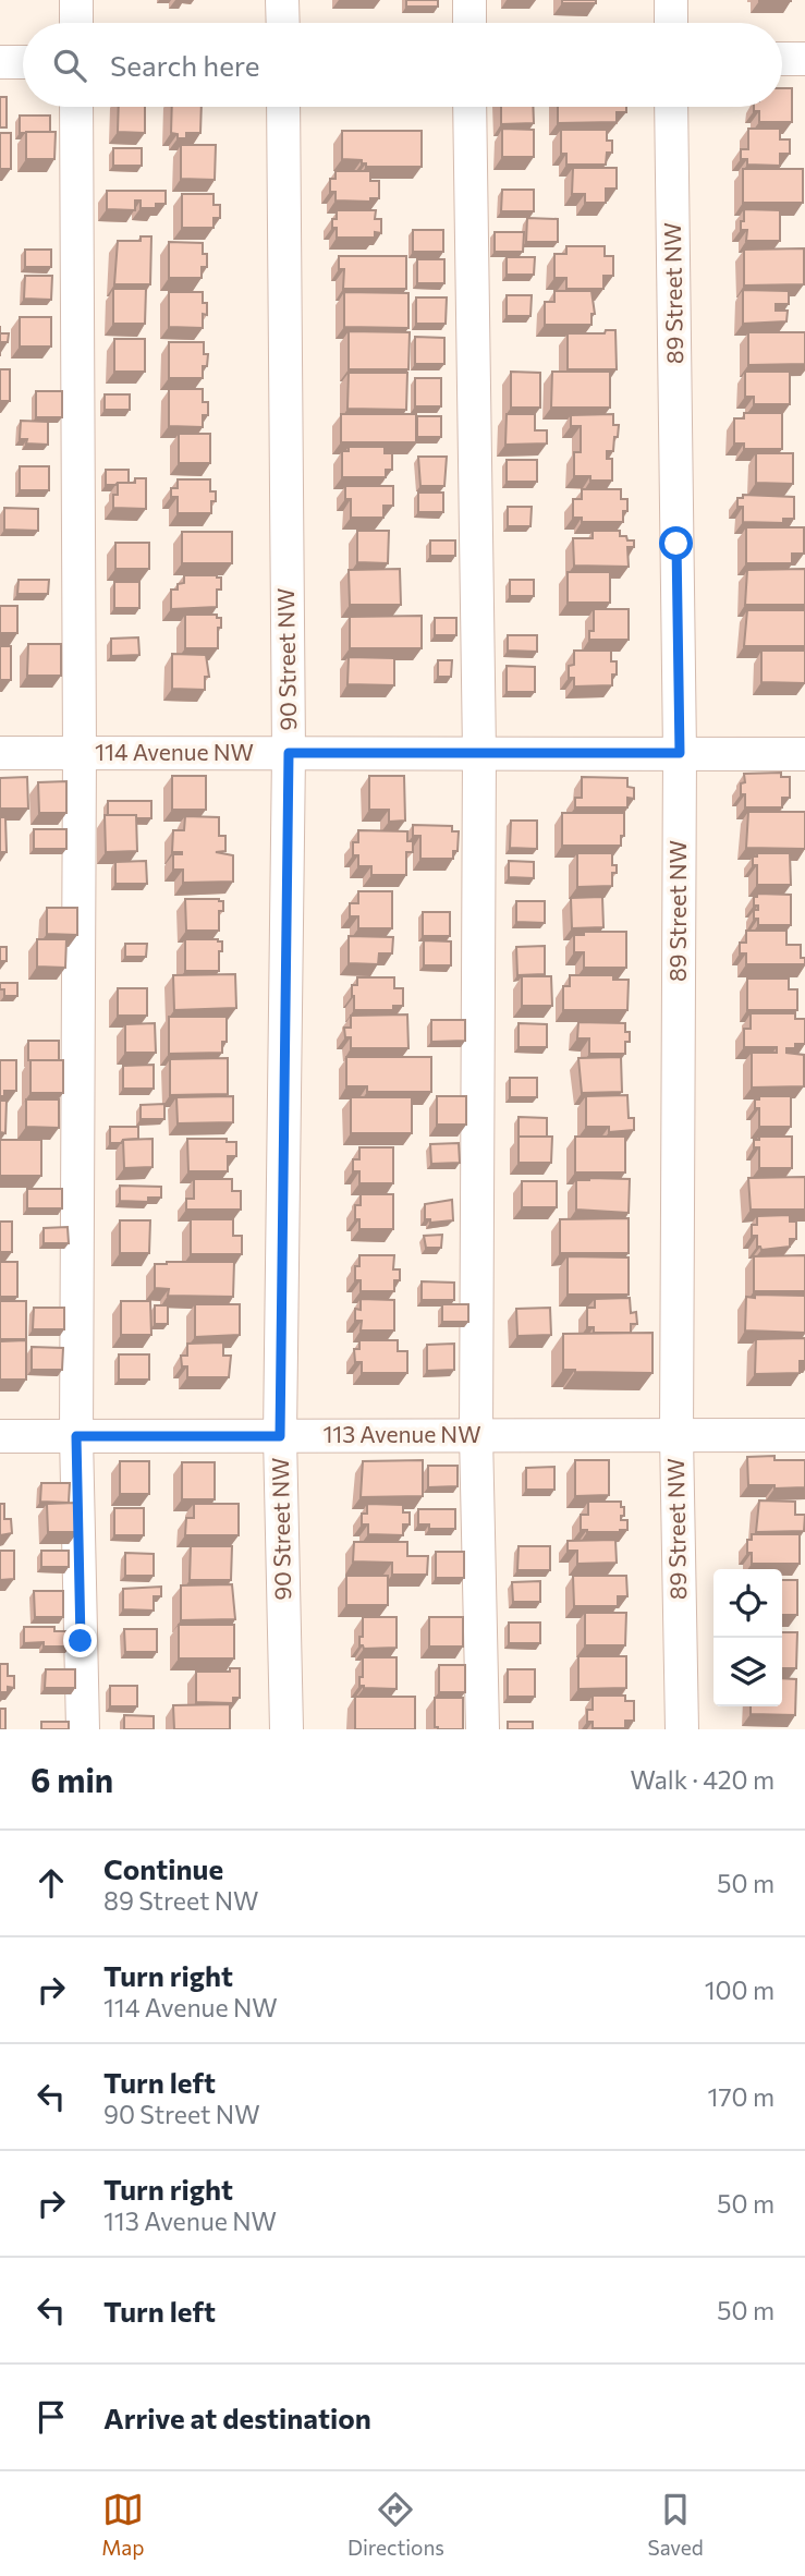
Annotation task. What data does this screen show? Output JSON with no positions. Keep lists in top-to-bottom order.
{
  "streets": {
    "street": [
      "89 Street NW",
      "90 Street NW",
      "114 Avenue NW",
      "113 Avenue NW"
    ]
  },
  "crossings": [
    ["89 Street NW", "114 Avenue NW"],
    ["89 Street NW", "113 Avenue NW"],
    ["90 Street NW", "114 Avenue NW"],
    ["90 Street NW", "113 Avenue NW"]
  ],
  "page": {
    "search": "Search here",
    "heading": ["6 min", "Walk · 420 m"],
    "list": [
      ["Continue", "89 Street NW", "50 m"],
      ["Turn right", "114 Avenue NW", "100 m"],
      ["Turn left", "90 Street NW", "170 m"],
      ["Turn right", "113 Avenue NW", "50 m"],
      ["Turn left", "50 m"],
      "Arrive at destination"
    ],
    "nav": ["Map", "Directions", "Saved"]
  }
}
